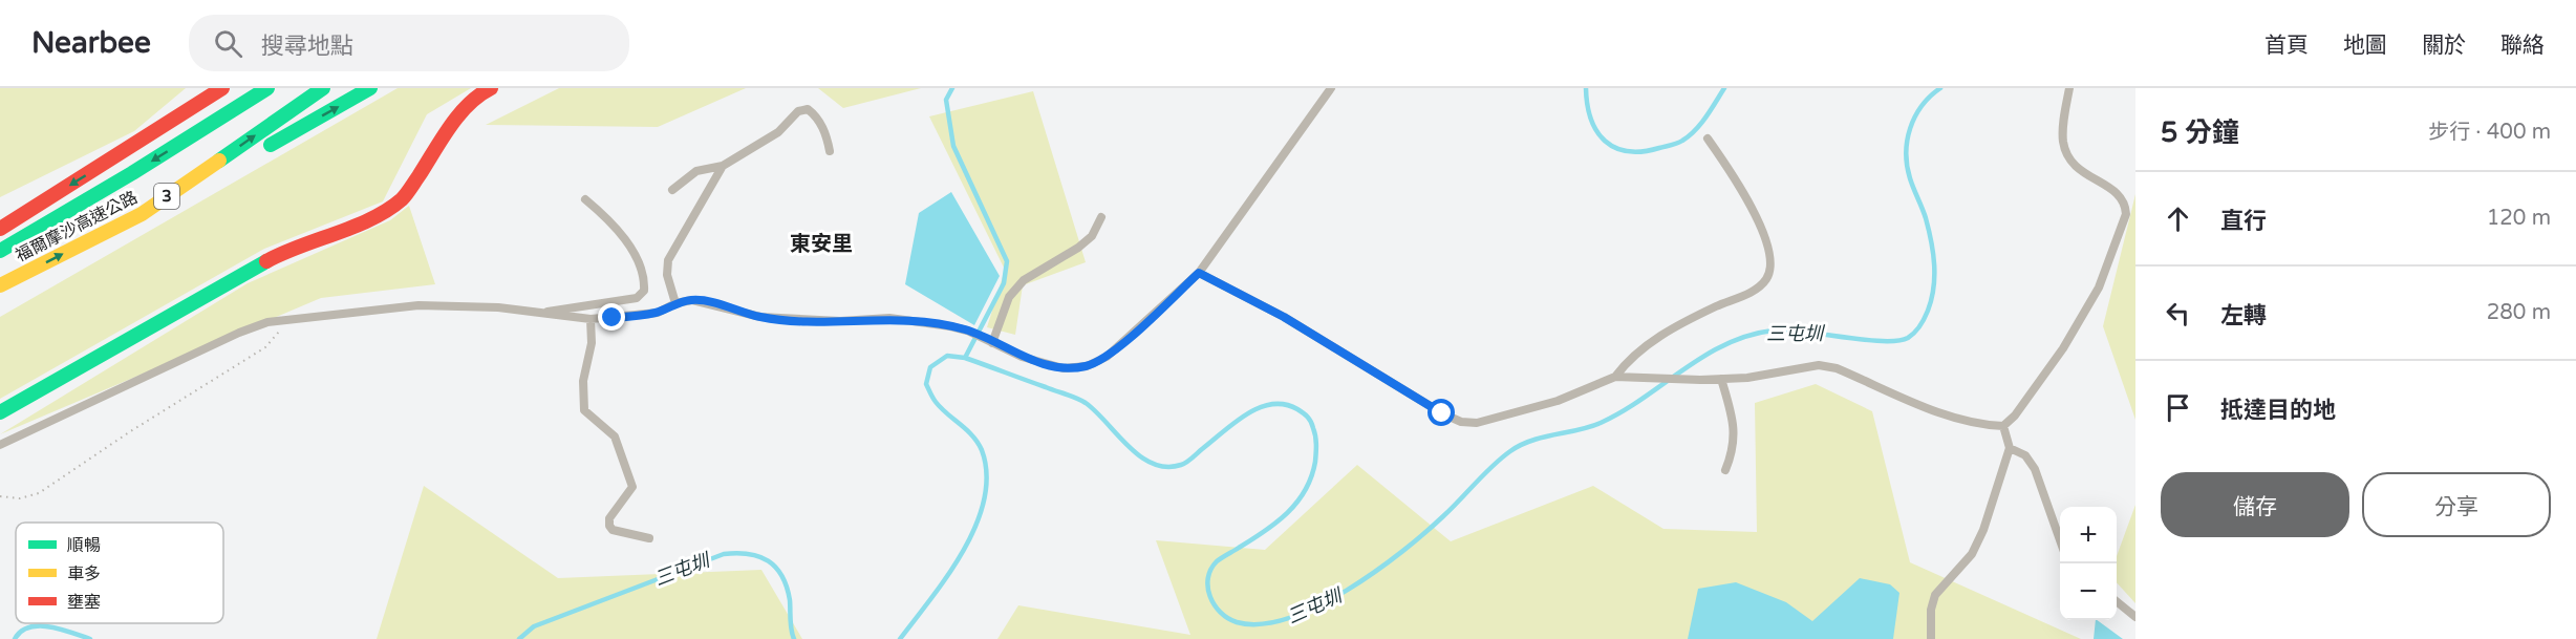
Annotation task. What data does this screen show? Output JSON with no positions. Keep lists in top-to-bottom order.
{
  "streets": {
    "main road": ["3", "福爾摩沙高速公路"]
  },
  "districts": ["東安里"],
  "water": ["三屯圳"],
  "legend": ["順暢", "車多", "壅塞"],
  "page": {
    "header": "Nearbee",
    "search": "搜尋地點",
    "nav": [
      "首頁",
      "地圖",
      "關於",
      "聯絡"
    ],
    "heading": ["5 分鐘", "步行 · 400 m"],
    "list": [
      ["直行", "120 m"],
      ["左轉", "280 m"],
      "抵達目的地"
    ],
    "buttons": ["儲存", "分享"],
    "map_buttons": ["+", "−"]
  }
}
